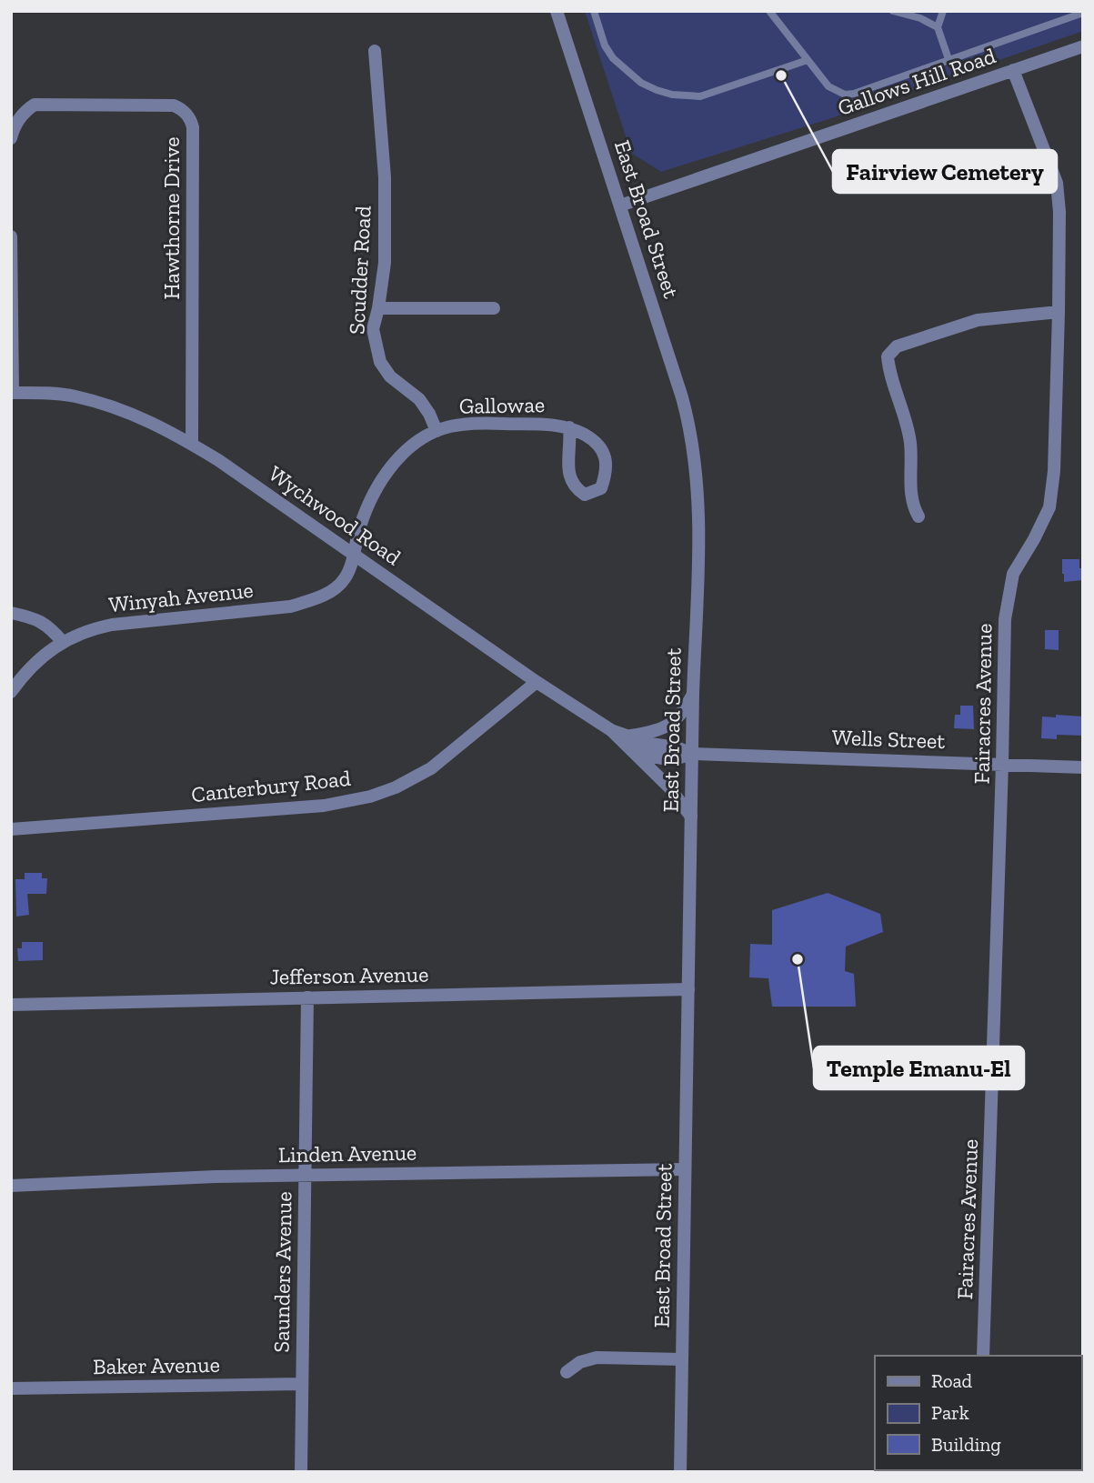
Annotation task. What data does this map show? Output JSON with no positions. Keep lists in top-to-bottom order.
{
  "streets": {
    "street": [
      "Gallows Hill Road",
      "Hawthorne Drive",
      "East Broad Street",
      "Scudder Road",
      "Gallowae",
      "Wychwood Road",
      "Winyah Avenue",
      "Fairacres Avenue",
      "Wells Street",
      "Canterbury Road",
      "Jefferson Avenue",
      "Linden Avenue",
      "Saunders Avenue",
      "Baker Avenue"
    ]
  },
  "crossings": [
    ["Gallows Hill Road", "East Broad Street"],
    ["Gallows Hill Road", "Fairacres Avenue"],
    ["Hawthorne Drive", "Wychwood Road"],
    ["East Broad Street", "Wychwood Road"],
    ["East Broad Street", "Wells Street"],
    ["East Broad Street", "Jefferson Avenue"],
    ["East Broad Street", "Linden Avenue"],
    ["Scudder Road", "Gallowae"],
    ["Gallowae", "Wychwood Road"],
    ["Gallowae", "Winyah Avenue"],
    ["Wychwood Road", "Winyah Avenue"],
    ["Wychwood Road", "Wells Street"],
    ["Wychwood Road", "Canterbury Road"],
    ["Fairacres Avenue", "Wells Street"],
    ["Jefferson Avenue", "Saunders Avenue"],
    ["Linden Avenue", "Saunders Avenue"],
    ["Saunders Avenue", "Baker Avenue"]
  ],
  "places": ["Fairview Cemetery", "Temple Emanu-El"],
  "legend": ["Road", "Park", "Building"]
}
